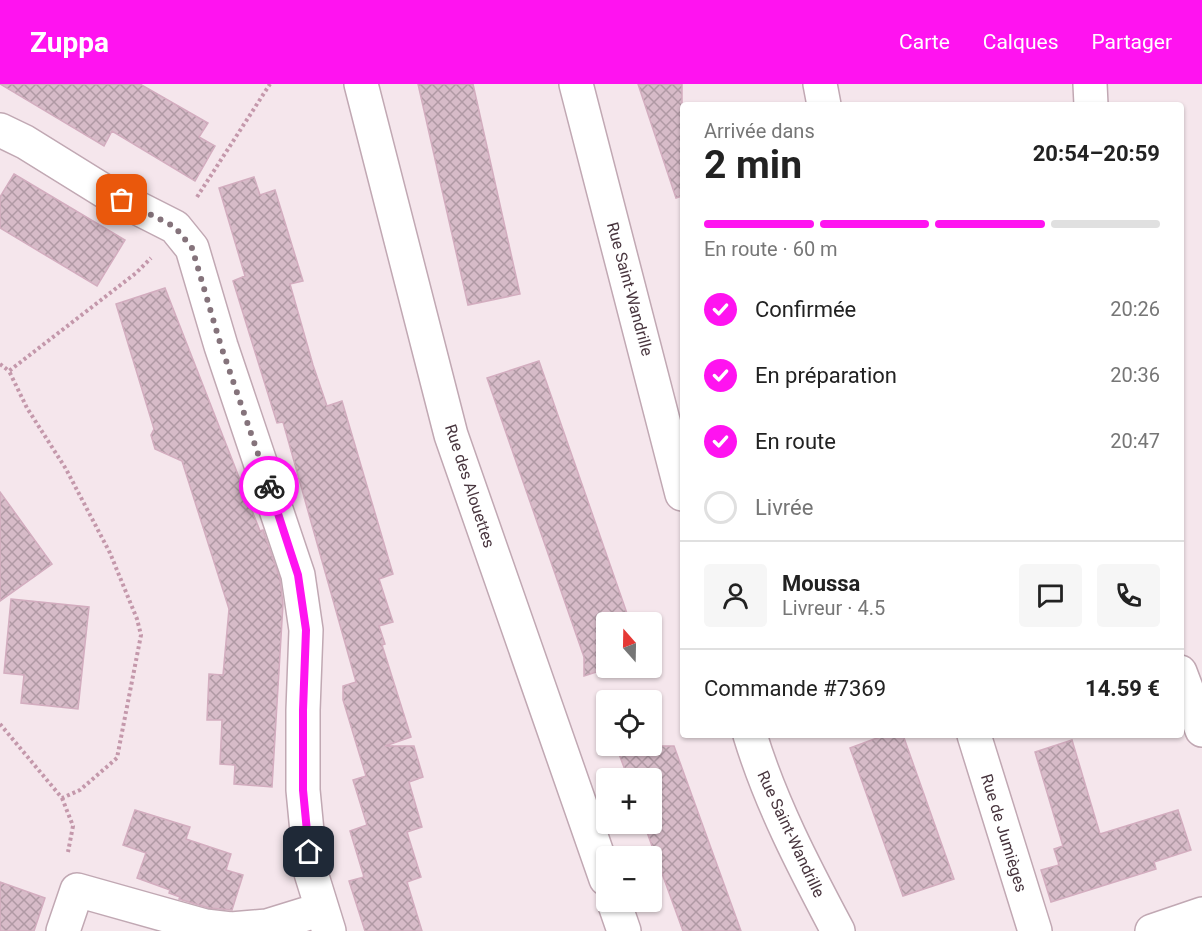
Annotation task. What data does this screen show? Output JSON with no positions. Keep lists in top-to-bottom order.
{
  "streets": {
    "street": ["Rue Saint-Wandrille", "Rue des Alouettes", "Rue de Jumièges"]
  },
  "north": "top",
  "page": {
    "header": "Zuppa",
    "nav": ["Carte", "Calques", "Partager"],
    "heading": ["2 min", "Arrivée dans", "20:54–20:59"],
    "panel": [
      "Moussa",
      "Livreur · 4.5",
      "Commande #7369",
      "14.59 €"
    ],
    "bar": "En route · 60 m",
    "list": [
      ["Confirmée", "20:26"],
      ["En préparation", "20:36"],
      ["En route", "20:47"],
      "Livrée"
    ],
    "map_buttons": ["+", "−"]
  }
}
